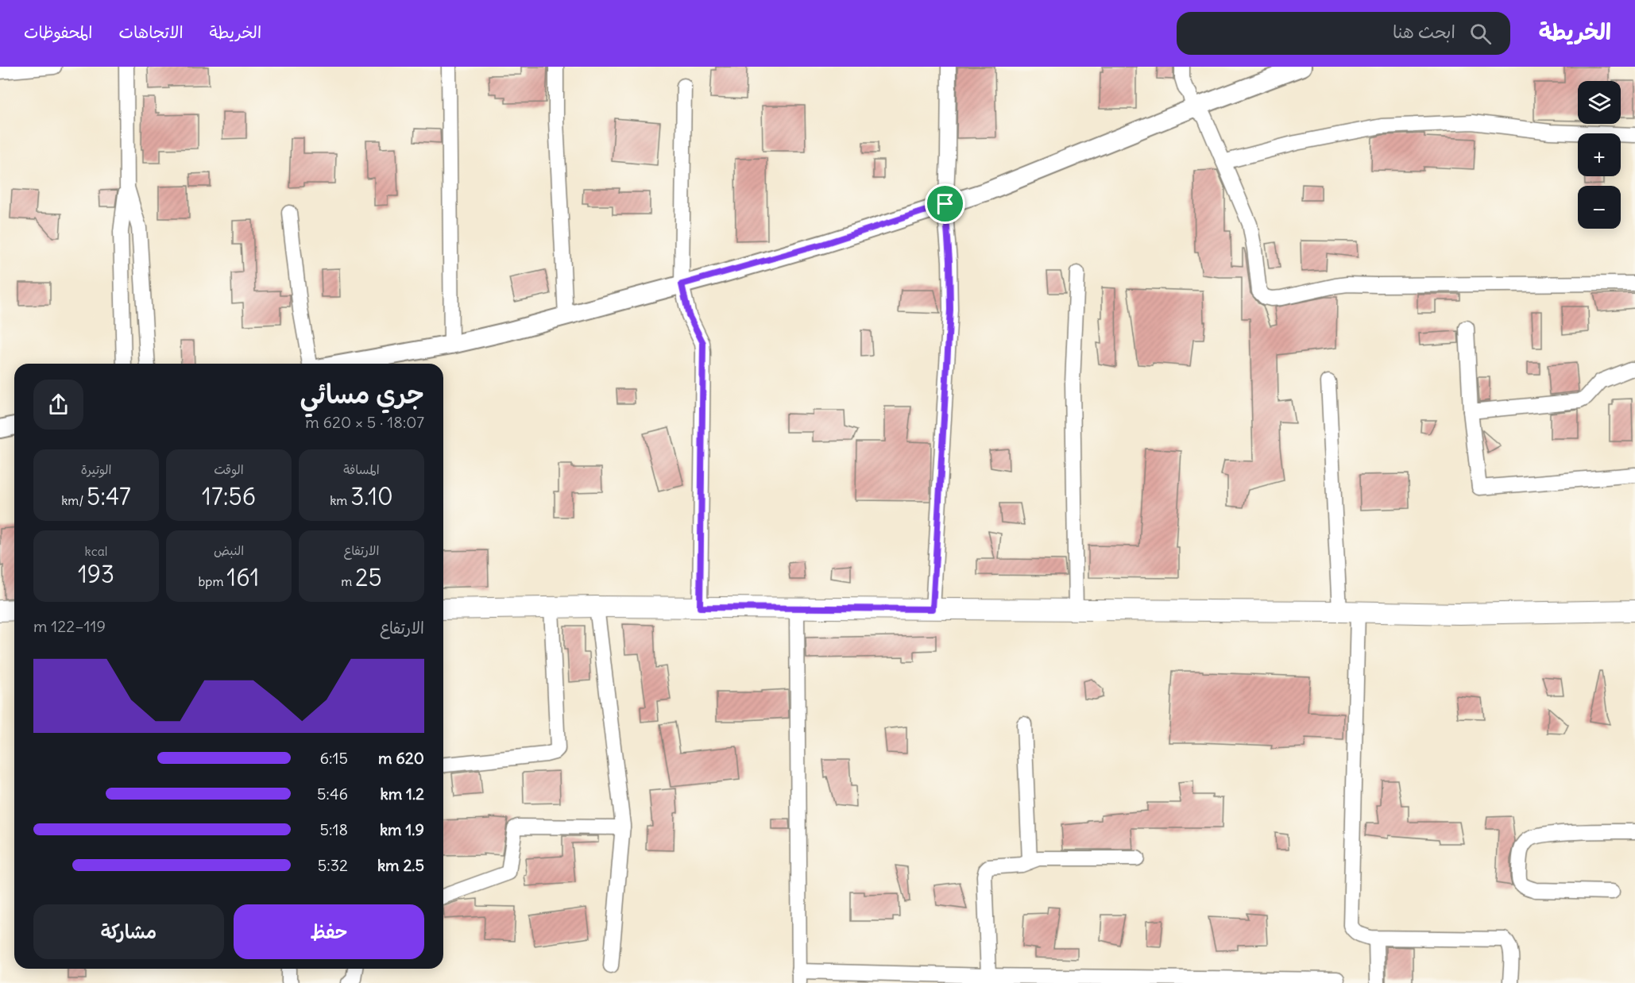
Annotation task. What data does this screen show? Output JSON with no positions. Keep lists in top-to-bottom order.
{
  "page": {
    "header": "الخريطة",
    "search": "ابحث هنا",
    "nav": ["الخريطة", "الاتجاهات", "المحفوظات"],
    "map_buttons": ["+", "−"],
    "heading": ["جري مسائي", "18:07 · 5 × 620 m"],
    "stats": [
      ["المسافة", "3.10 km"],
      ["الوقت", "17:56"],
      ["الوتيرة", "5:47 /km"],
      ["الارتفاع", "25 m"],
      ["النبض", "161 bpm"],
      ["kcal", "193"]
    ],
    "chart": ["الارتفاع", "119–122 m"],
    "list": [
      {
        "name": "620 m",
        "note": "6:15"
      },
      {
        "name": "1.2 km",
        "note": "5:46"
      },
      {
        "name": "1.9 km",
        "note": "5:18"
      },
      {
        "name": "2.5 km",
        "note": "5:32"
      }
    ],
    "buttons": ["حفظ", "مشاركة"]
  }
}
